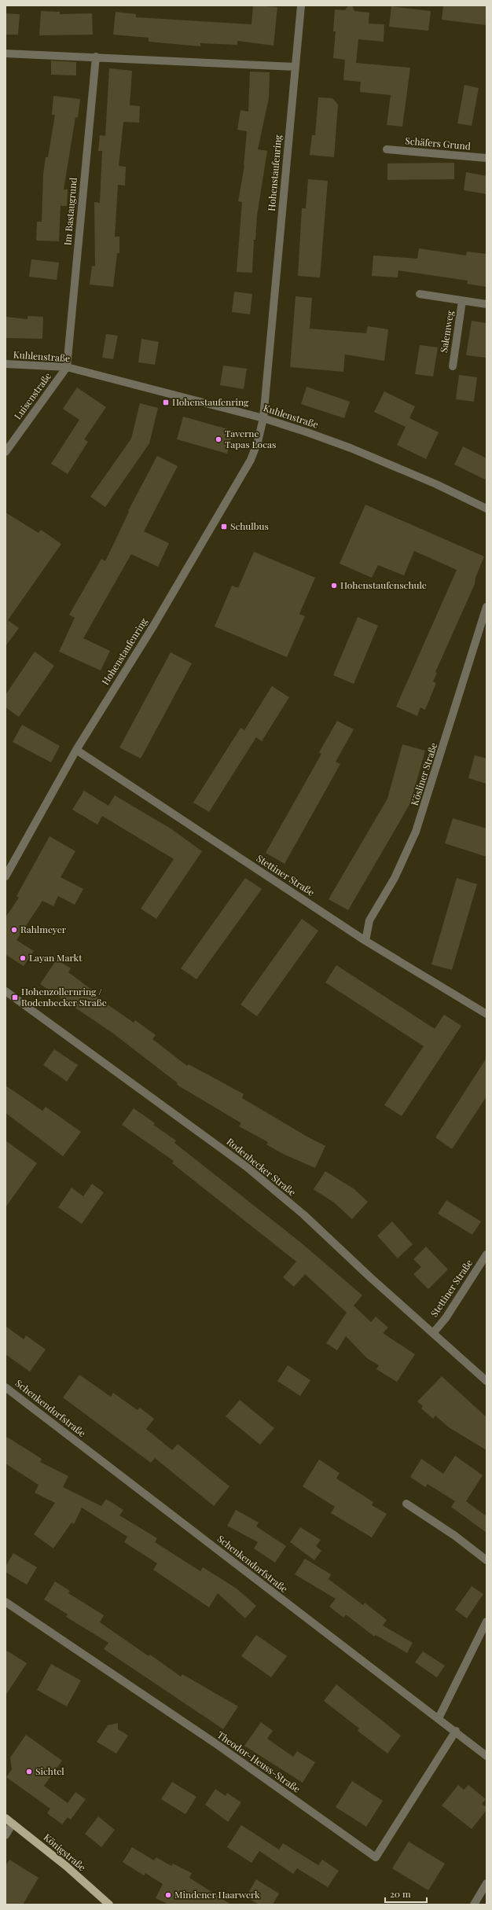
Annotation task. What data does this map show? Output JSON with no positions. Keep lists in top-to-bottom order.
{
  "streets": {
    "main road": ["Königstraße"],
    "street": [
      "Schäfers Grund",
      "Hohenstaufenring",
      "Im Bastaugrund",
      "Salemweg",
      "Kuhlenstraße",
      "Luisenstraße",
      "Kösliner Straße",
      "Stettiner Straße",
      "Rodenbecker Straße",
      "Schenkendorfstraße",
      "Theodor-Heuss-Straße"
    ]
  },
  "crossings": [
    ["Hohenstaufenring", "Kuhlenstraße"],
    ["Hohenstaufenring", "Stettiner Straße"],
    ["Im Bastaugrund", "Kuhlenstraße"],
    ["Im Bastaugrund", "Luisenstraße"],
    ["Kuhlenstraße", "Luisenstraße"],
    ["Kösliner Straße", "Stettiner Straße"],
    ["Stettiner Straße", "Rodenbecker Straße"],
    ["Schenkendorfstraße", "Theodor-Heuss-Straße"]
  ],
  "places": {
    "transit": ["Hohenstaufenring", "Schulbus", "Hohenzollernring / Rodenbecker Straße"],
    "other": [
      "Taverne Tapas Locas",
      "Hohenstaufenschule",
      "Rahlmeyer",
      "Layan Markt",
      "Sichtel",
      "Mindener Haarwerk"
    ]
  },
  "scale_bar": "20 m"
}
